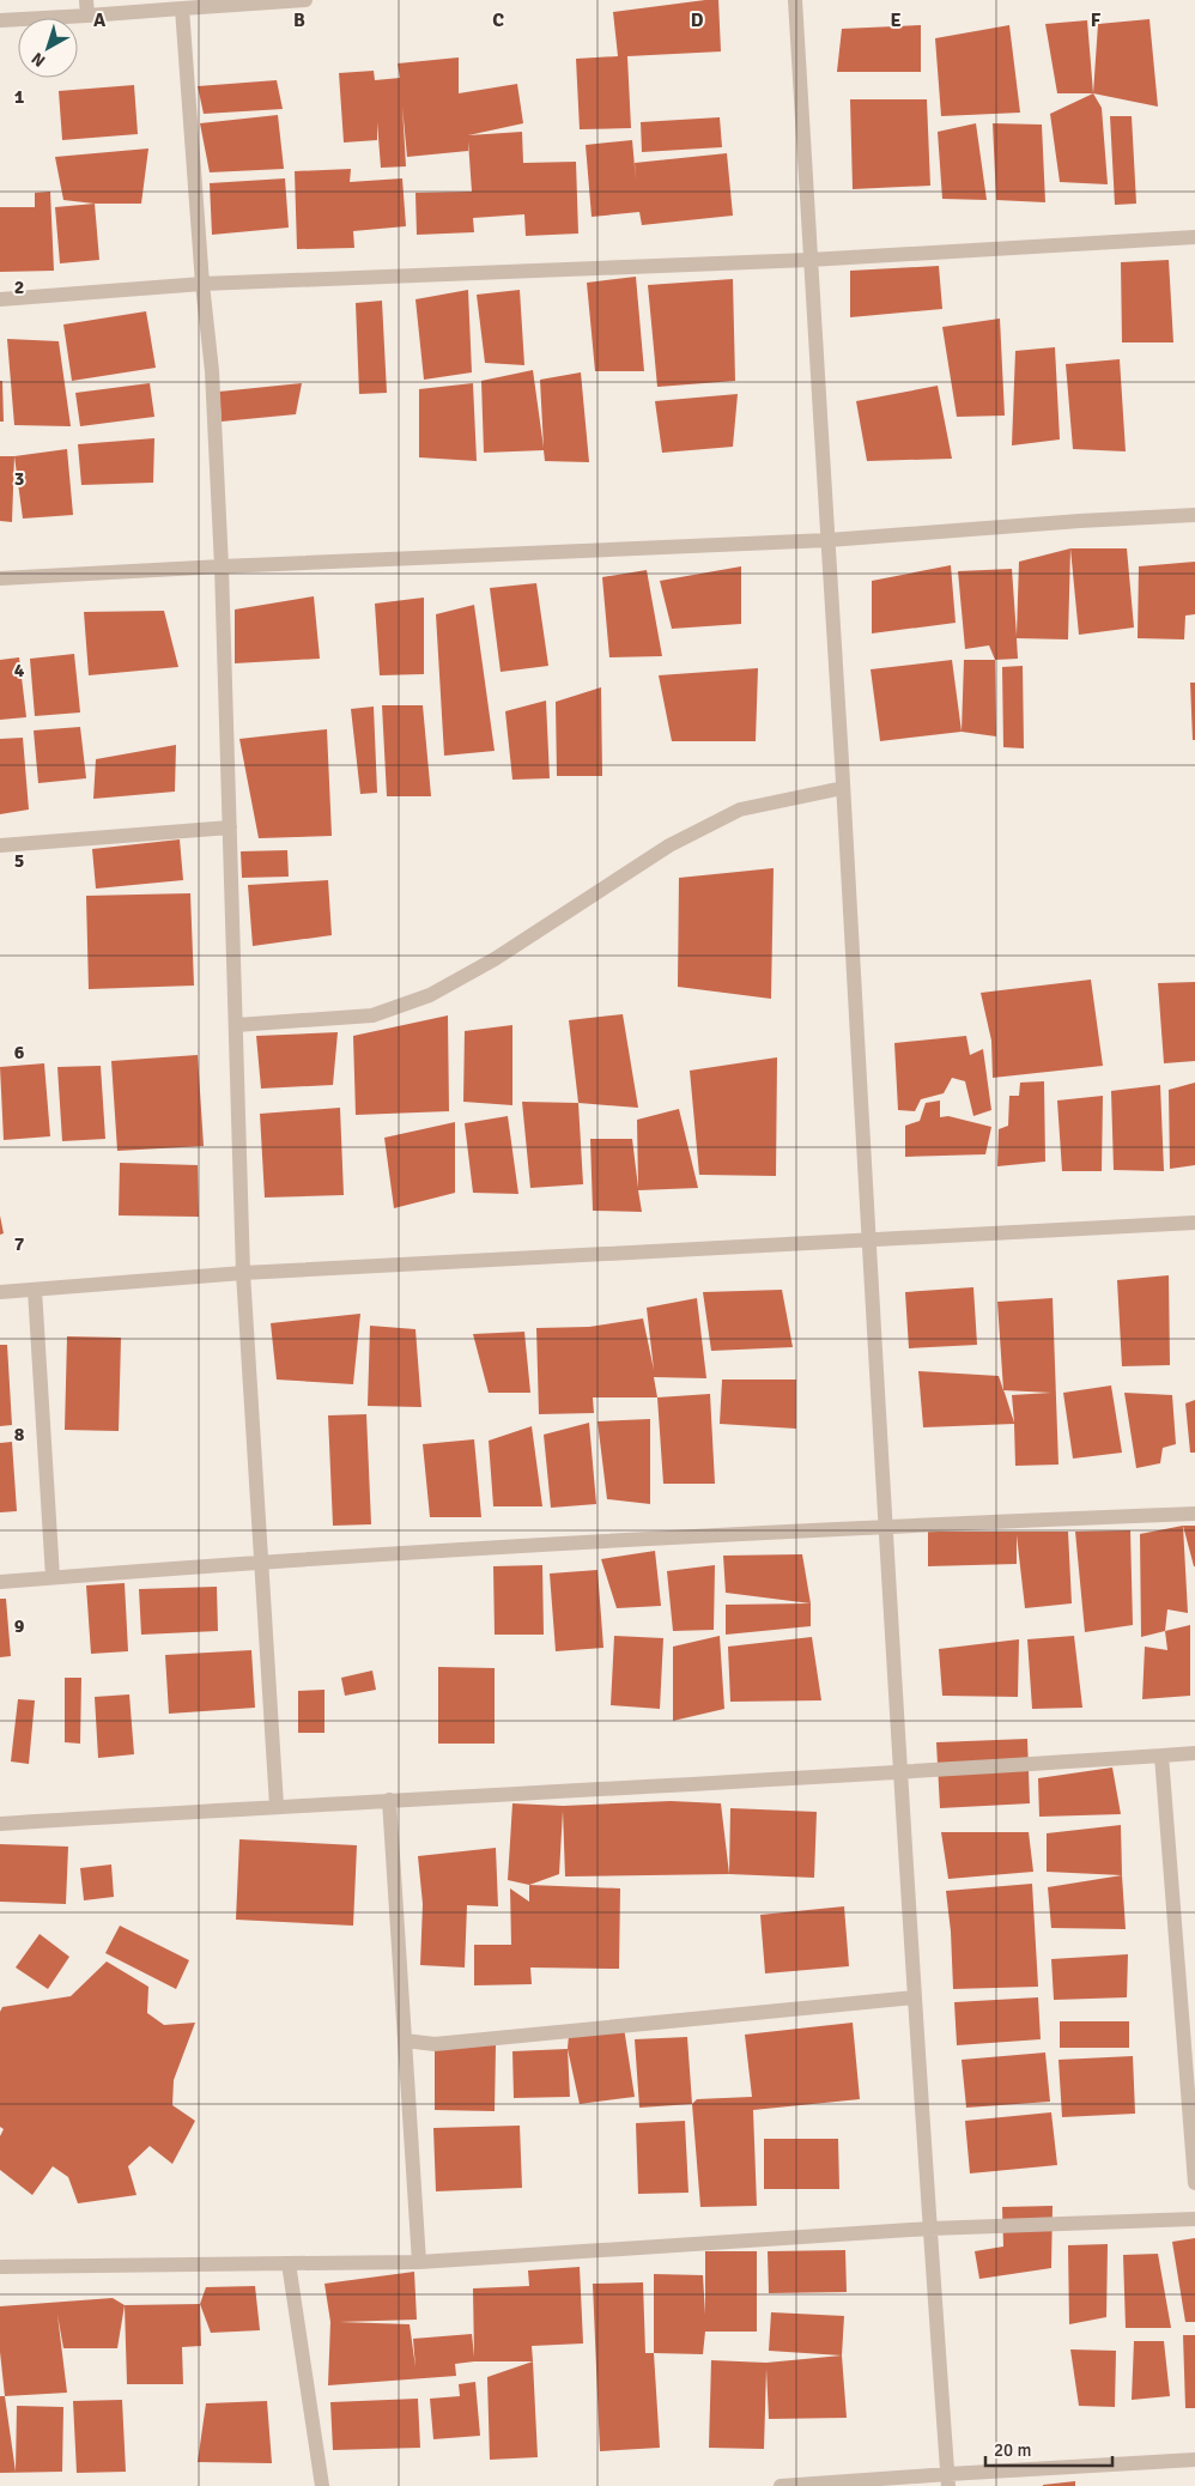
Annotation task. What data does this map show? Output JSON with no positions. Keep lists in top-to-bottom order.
{
  "scale_bar": "20 m",
  "north": "bottom left",
  "grid": {
    "columns": [
      "A",
      "B",
      "C",
      "D",
      "E",
      "F"
    ],
    "rows": [
      "1",
      "2",
      "3",
      "4",
      "5",
      "6",
      "7",
      "8",
      "9"
    ]
  }
}
